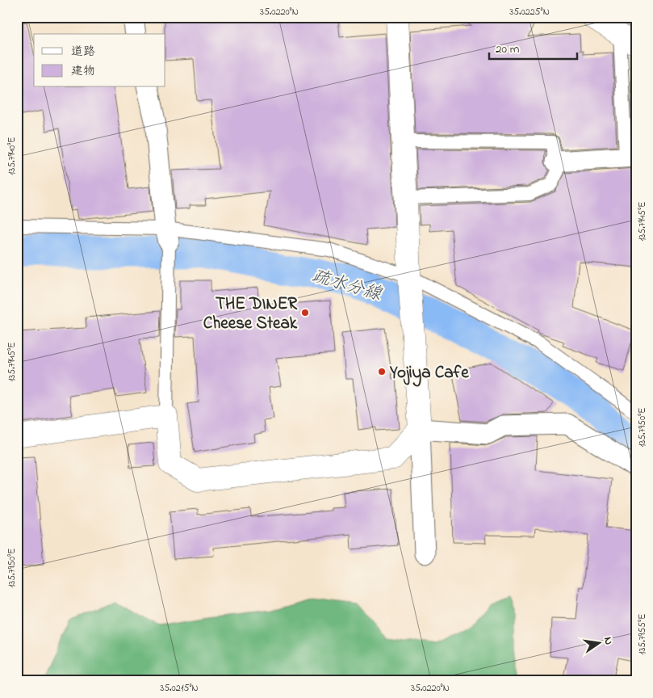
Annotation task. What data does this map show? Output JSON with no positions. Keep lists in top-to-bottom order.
{
  "water": ["疏水分線"],
  "places": ["THE DINER Cheese Steak", "Yojiya Cafe"],
  "legend": ["道路", "建物"],
  "scale_bar": "20 m",
  "north": "right",
  "coordinates": [
    "35.0220°N",
    "35.0225°N",
    "135.7940°E",
    "135.7945°E",
    "135.7950°E",
    "135.7955°E",
    "35.0215°N"
  ]
}
